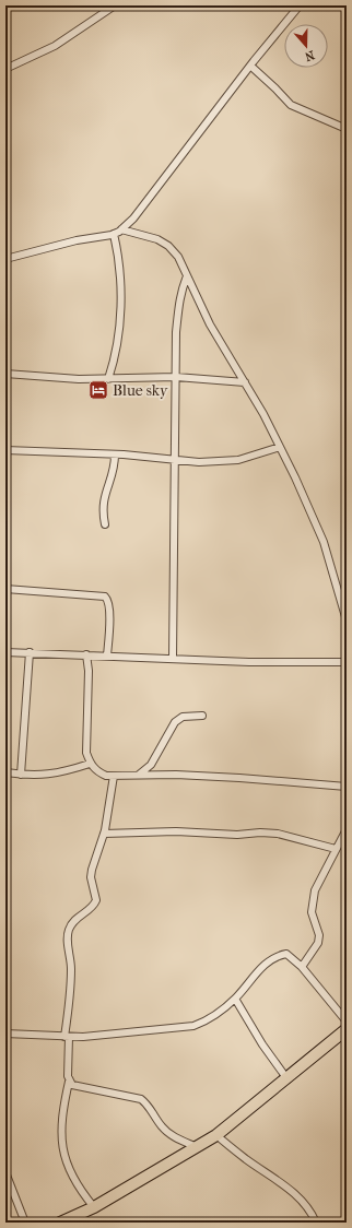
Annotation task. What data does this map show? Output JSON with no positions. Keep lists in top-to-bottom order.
{
  "places": {
    "hotel": ["Blue sky"]
  },
  "north": "bottom"
}
